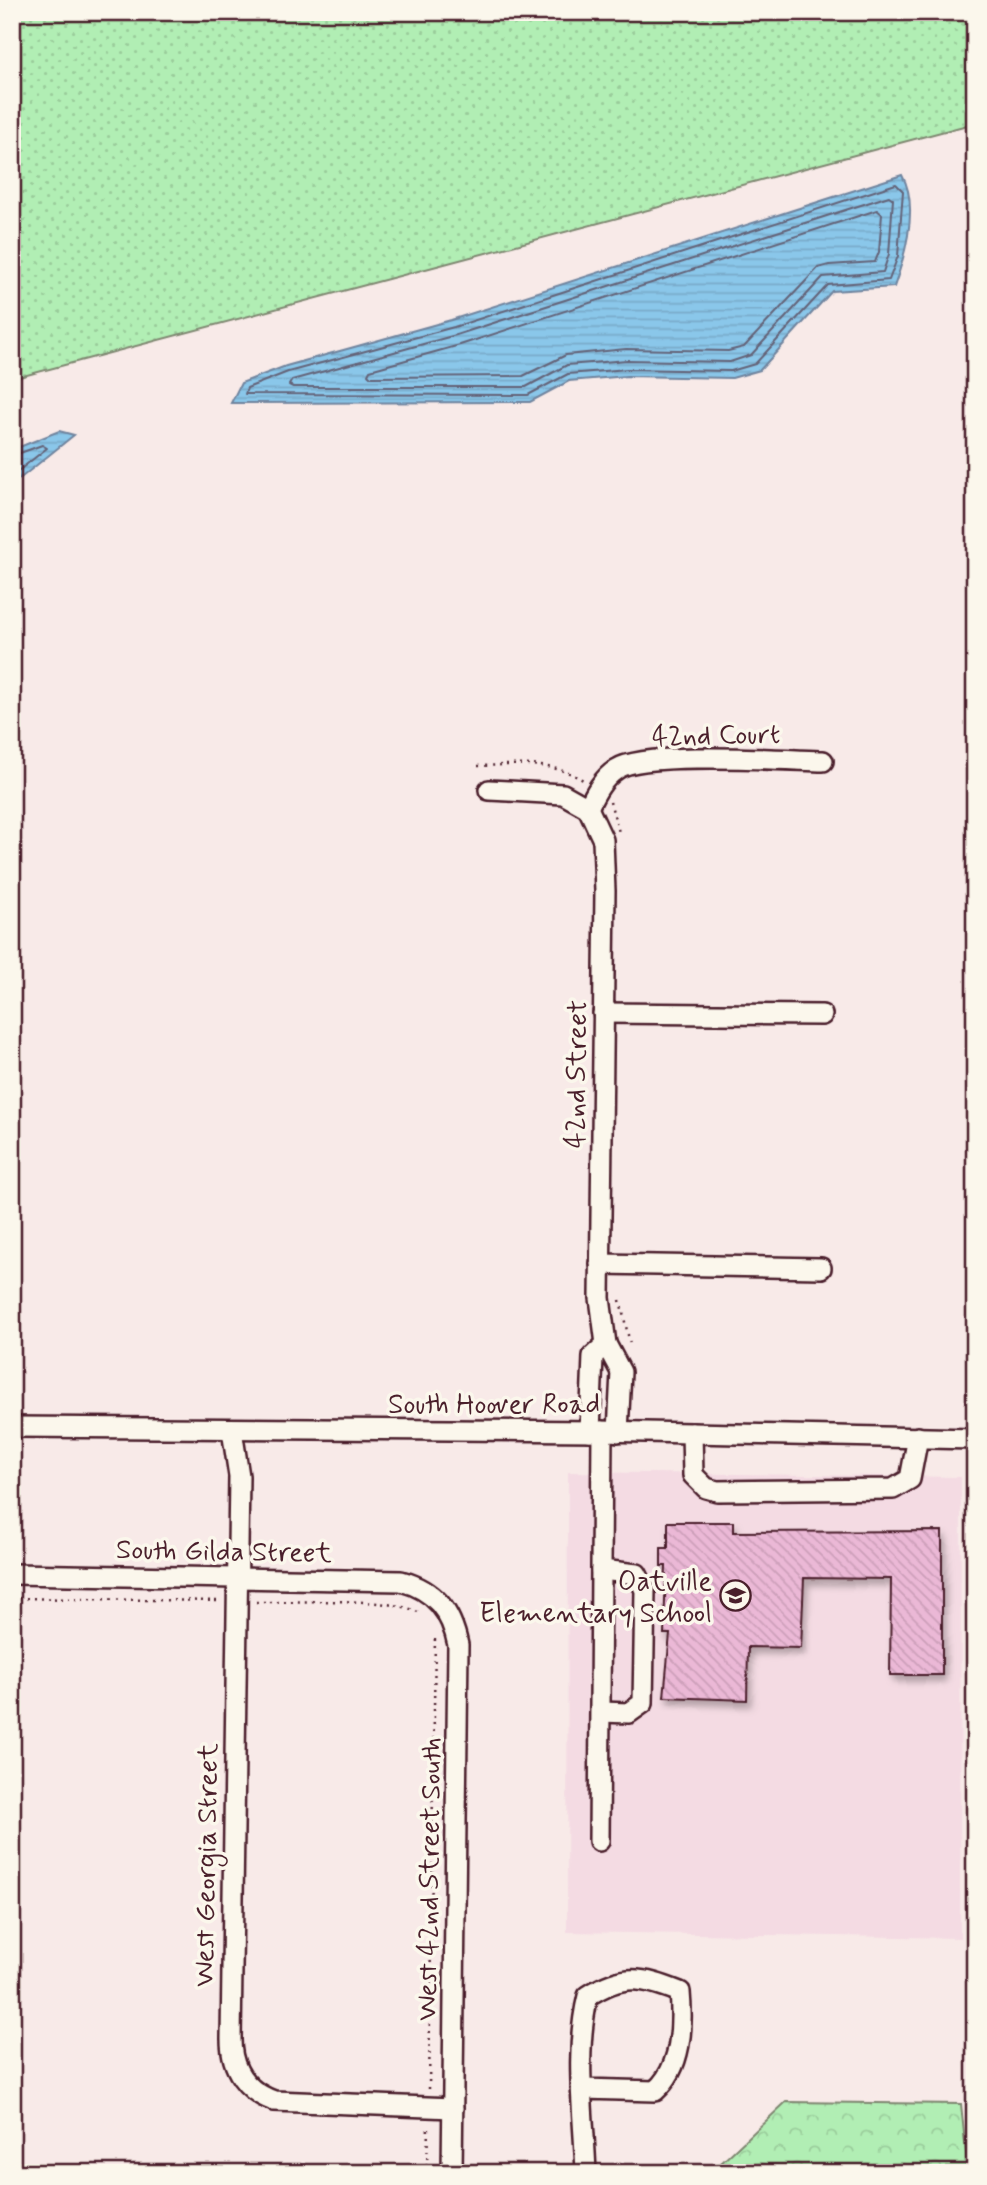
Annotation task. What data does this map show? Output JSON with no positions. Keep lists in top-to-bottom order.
{
  "streets": {
    "street": [
      "42nd Court",
      "42nd Street",
      "South Hoover Road",
      "South Gilda Street",
      "West Georgia Street",
      "West 42nd Street South"
    ]
  },
  "crossings": [
    ["42nd Court", "42nd Street"],
    ["42nd Street", "South Hoover Road"],
    ["South Hoover Road", "West Georgia Street"],
    ["South Gilda Street", "West Georgia Street"],
    ["South Gilda Street", "West 42nd Street South"],
    ["West Georgia Street", "West 42nd Street South"]
  ],
  "places": {
    "school or university": ["Oatville Elementary School"]
  }
}
